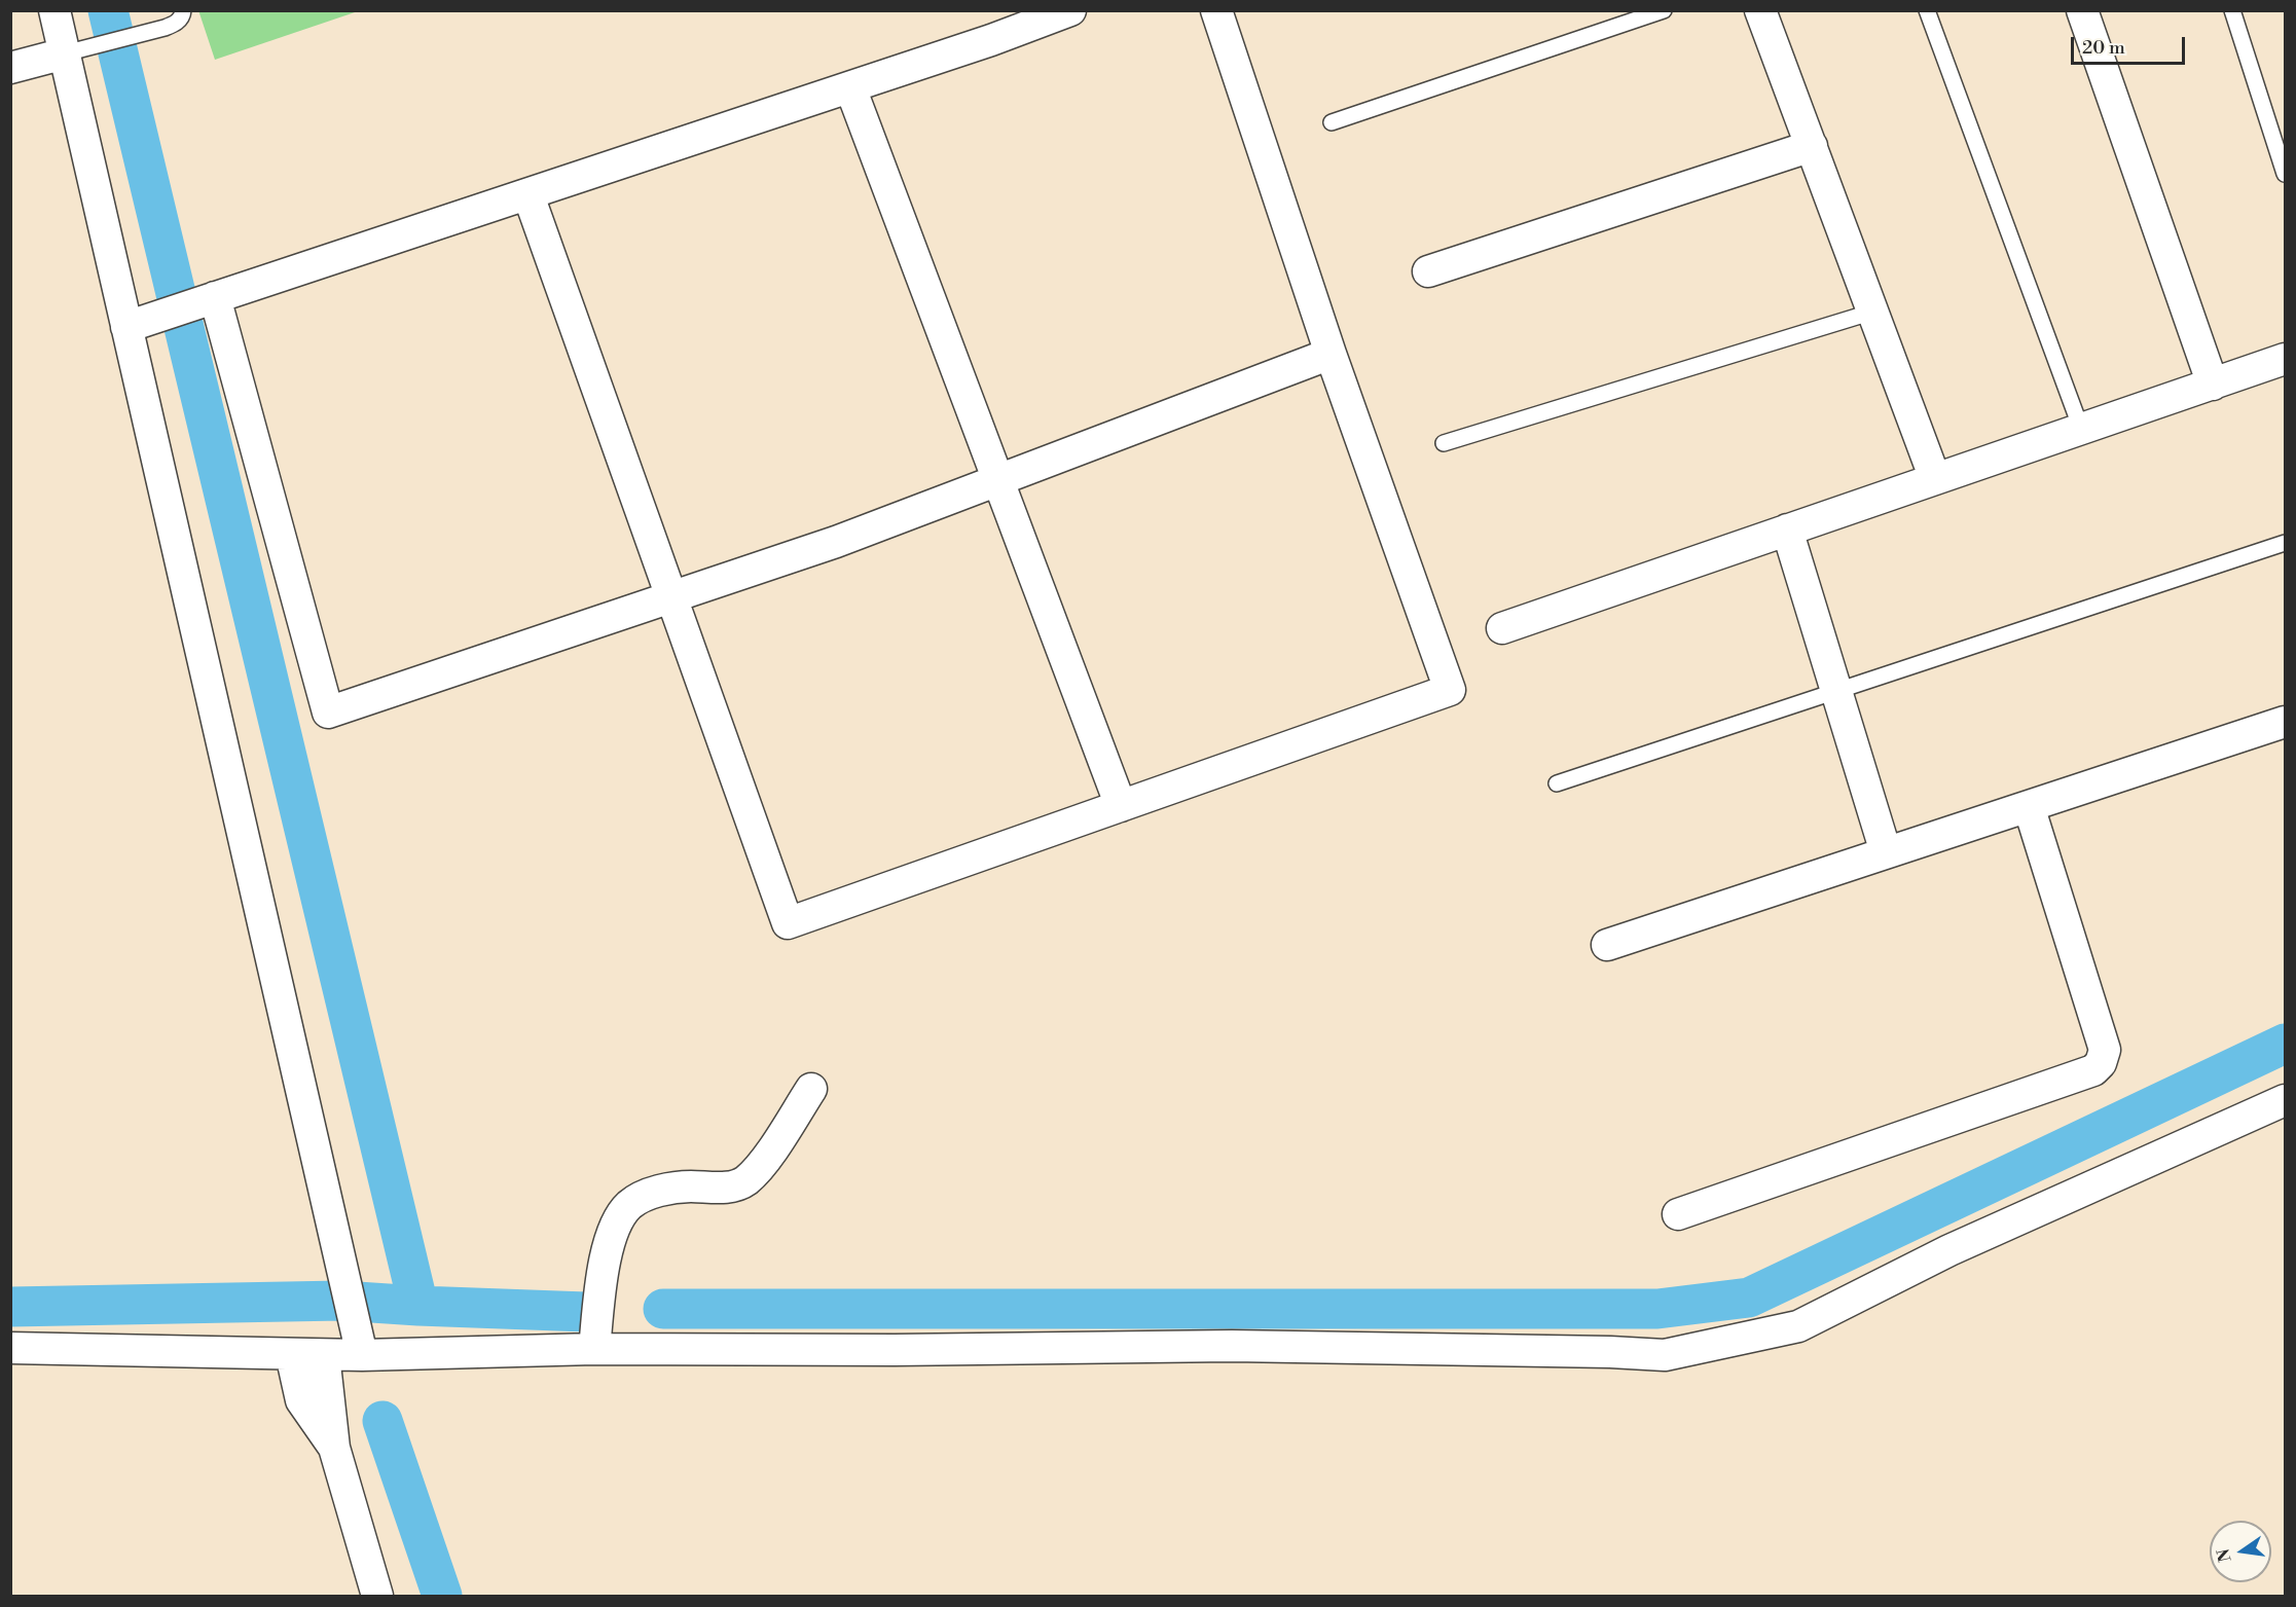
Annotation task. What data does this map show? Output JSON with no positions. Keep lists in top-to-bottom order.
{
  "scale_bar": "20 m",
  "north": "left"
}
